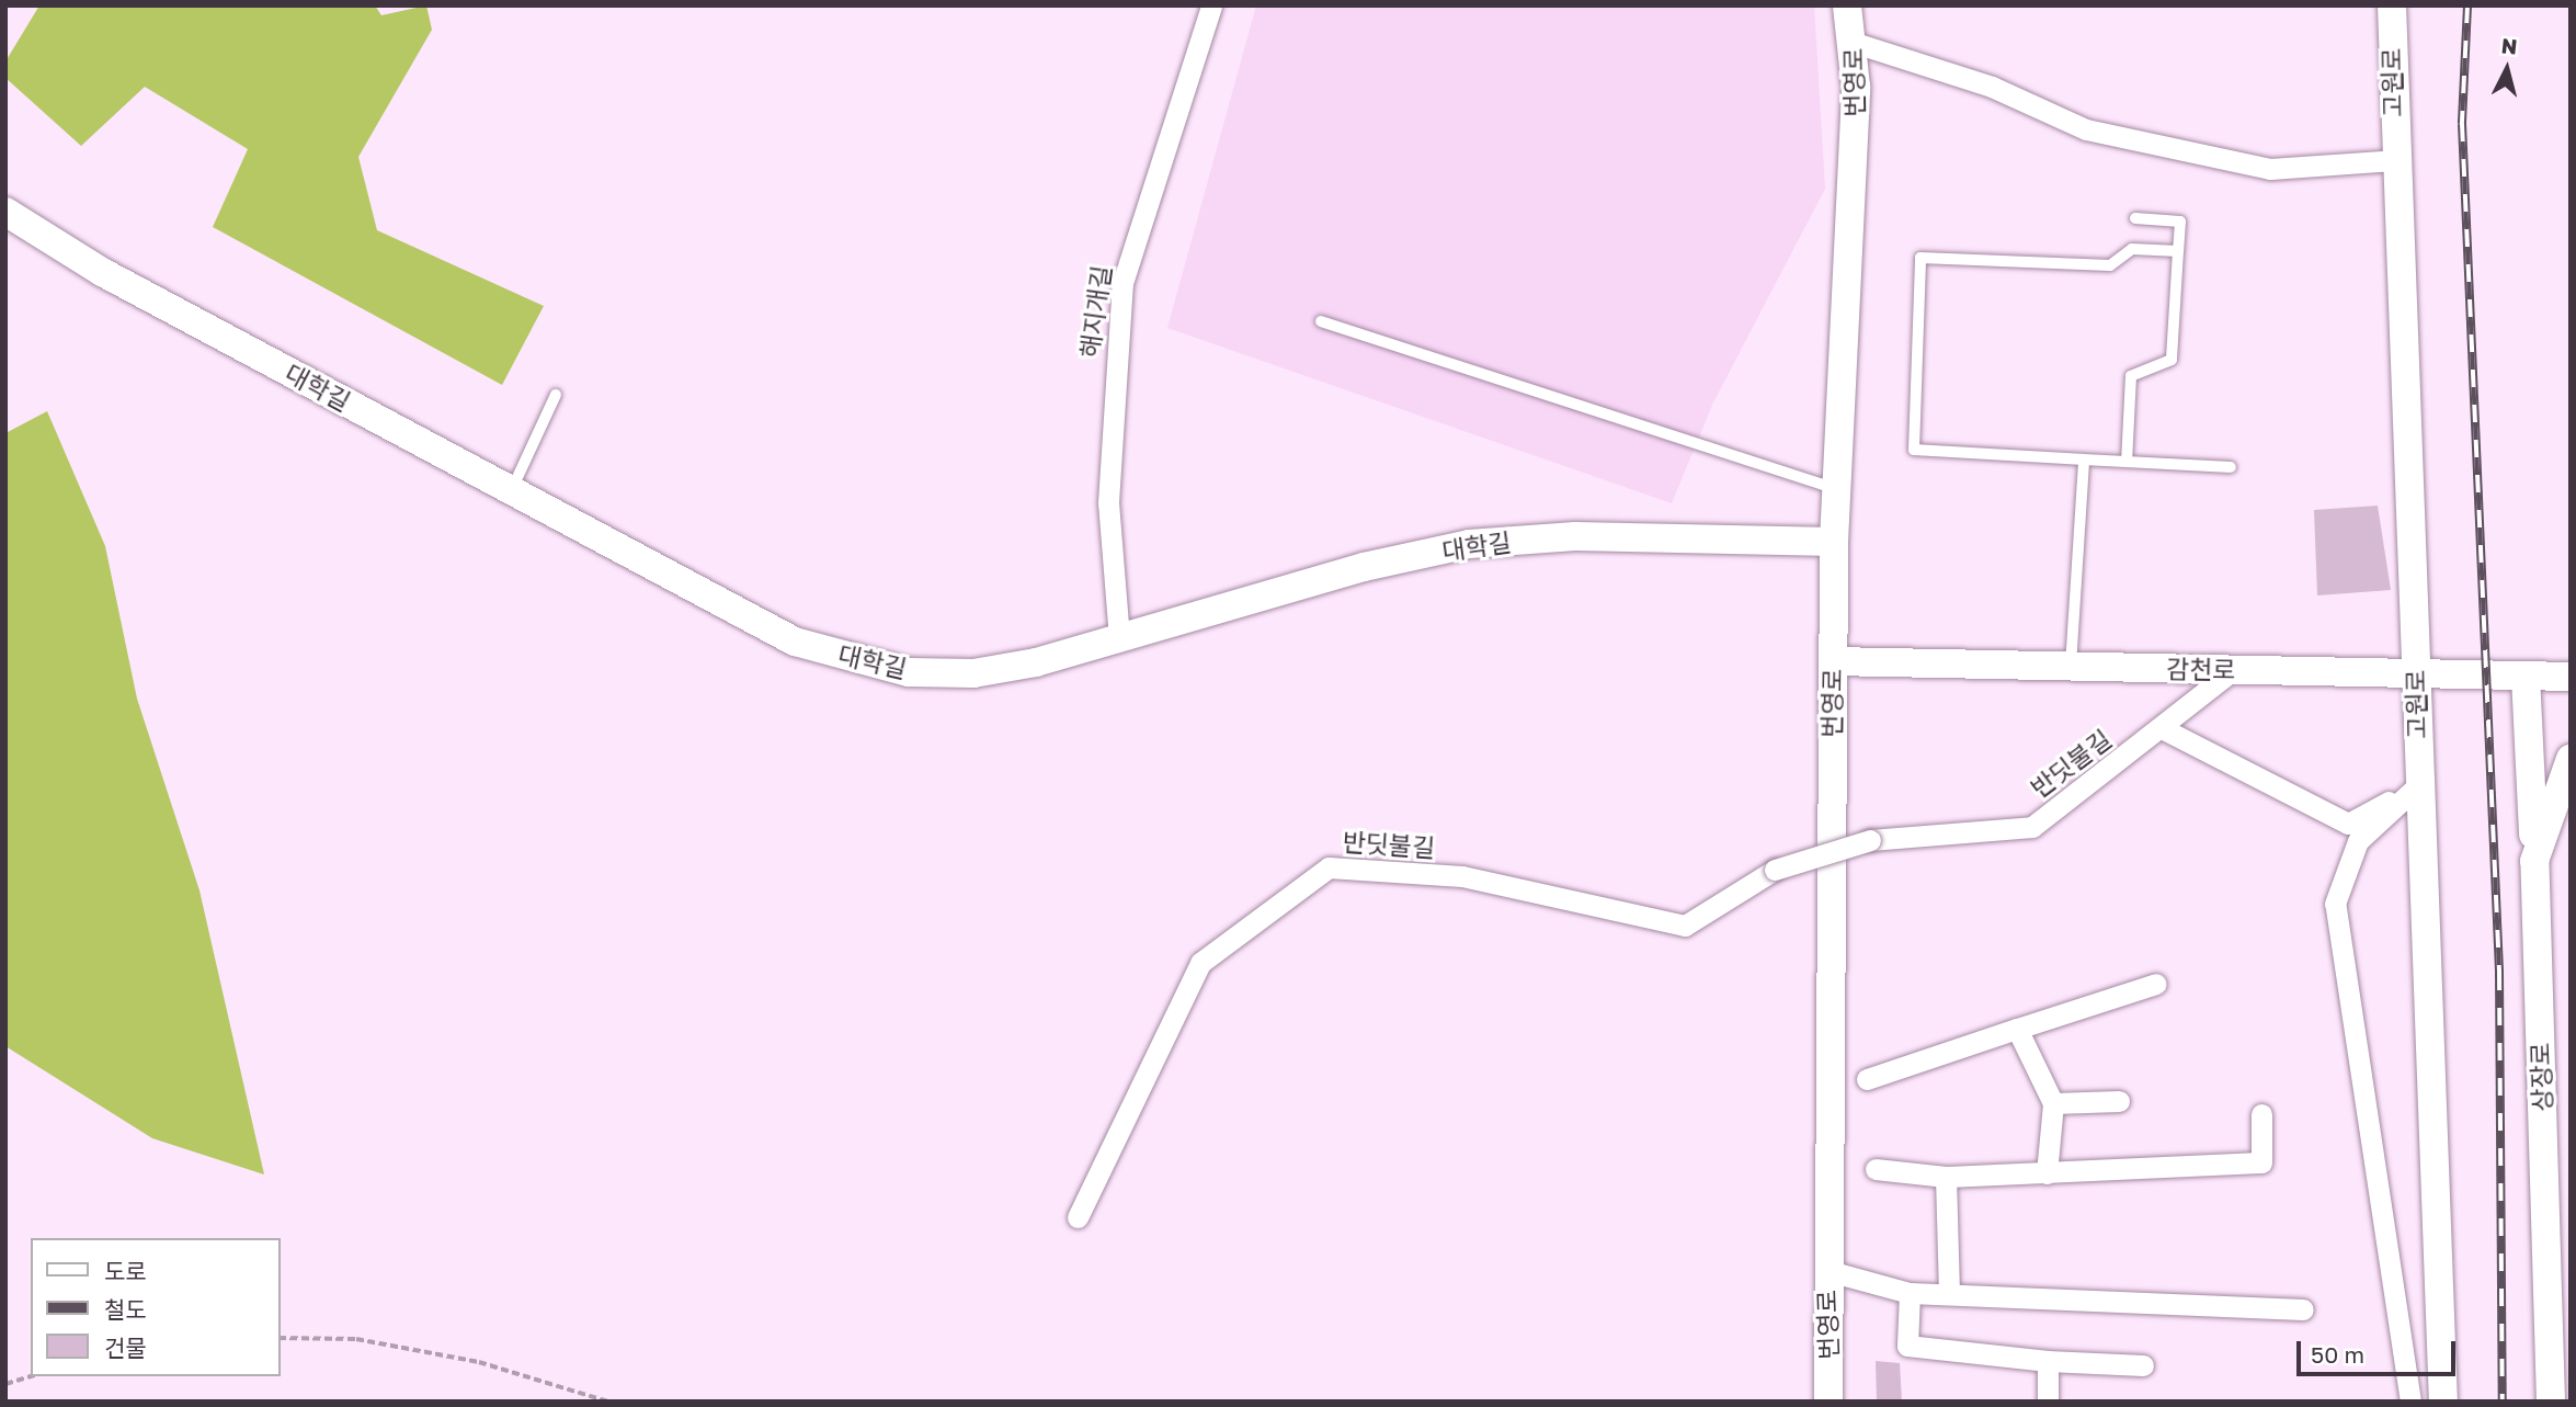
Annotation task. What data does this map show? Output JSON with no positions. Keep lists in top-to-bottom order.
{
  "streets": {
    "street": [
      "번영로",
      "고원로",
      "해지개길",
      "대학길",
      "감천로",
      "반딧불길",
      "상장로"
    ]
  },
  "crossings": [
    ["번영로", "대학길"],
    ["번영로", "감천로"],
    ["고원로", "감천로"],
    ["해지개길", "대학길"],
    ["감천로", "반딧불길"]
  ],
  "legend": ["도로", "철도", "건물"],
  "scale_bar": "50 m",
  "north": "top"
}
